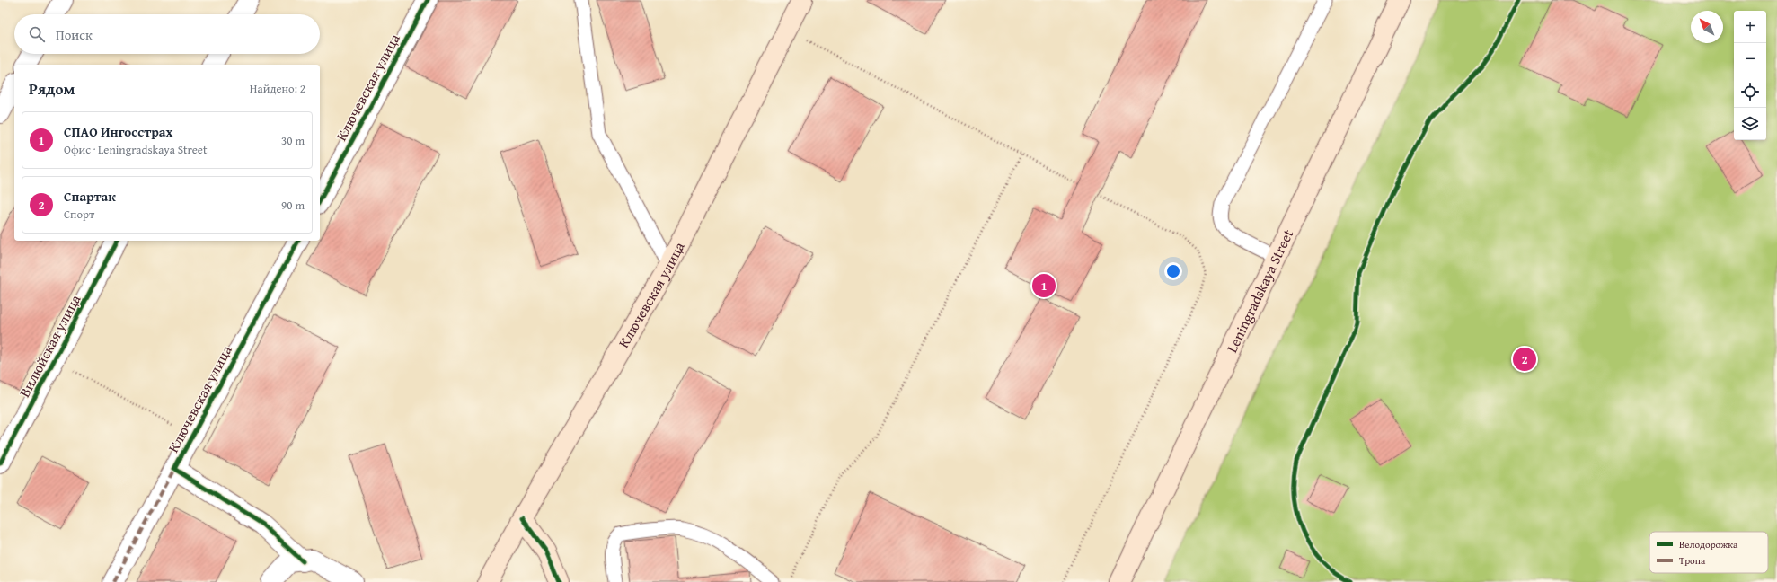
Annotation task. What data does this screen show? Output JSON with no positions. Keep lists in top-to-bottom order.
{
  "streets": {
    "main road": ["Ключевская улица", "Leningradskaya Street"],
    "street": ["Вилюйская улица"]
  },
  "legend": ["Велодорожка", "Тропа"],
  "north": "top left",
  "page": {
    "map_buttons": ["+", "−"],
    "search": "Поиск",
    "heading": ["Рядом", "Найдено: 2"],
    "list": [
      {
        "mark": "1",
        "name": "СПАО Ингосстрах",
        "note": "Офис · Leningradskaya Street",
        "value": "30 m"
      },
      {
        "mark": "2",
        "name": "Спартак",
        "note": "Спорт",
        "value": "90 m"
      }
    ],
    "pins": ["1", "2"]
  }
}
